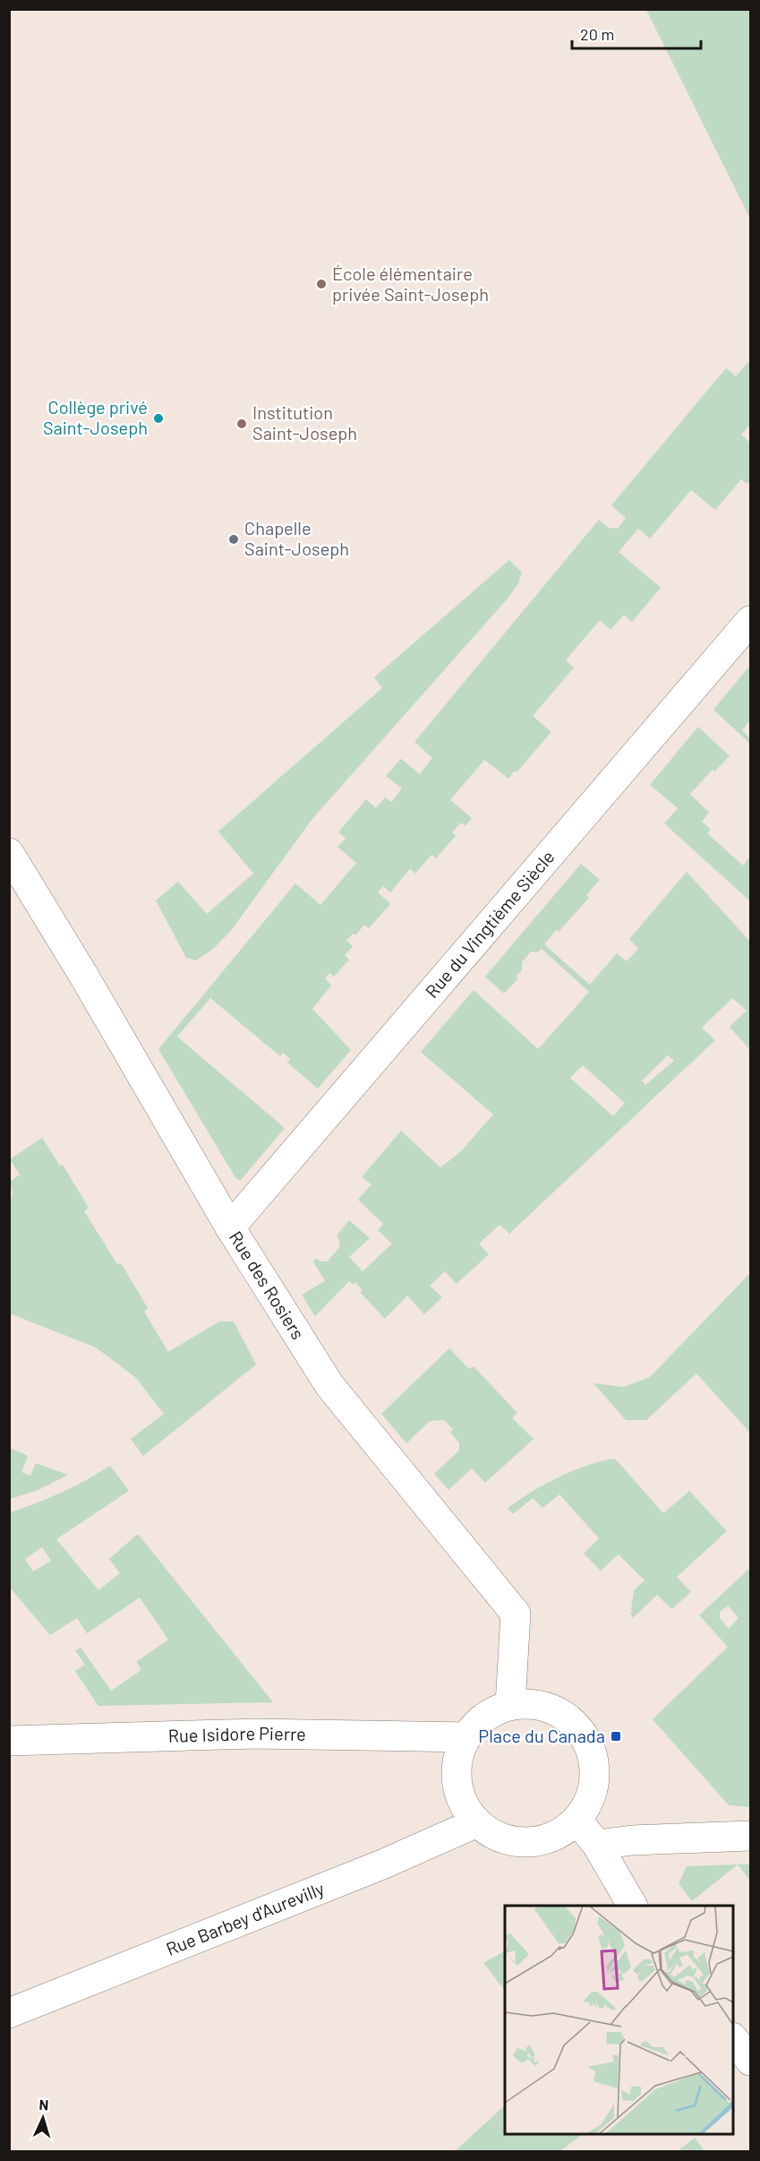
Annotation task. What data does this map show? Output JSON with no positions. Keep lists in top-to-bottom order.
{
  "streets": {
    "street": [
      "Rue du Vingtième Siècle",
      "Rue des Rosiers",
      "Rue Isidore Pierre",
      "Rue Barbey d'Aurevilly"
    ]
  },
  "crossings": [
    ["Rue du Vingtième Siècle", "Rue des Rosiers"],
    ["Rue des Rosiers", "Rue Isidore Pierre"],
    ["Rue des Rosiers", "Rue Barbey d'Aurevilly"],
    ["Rue Isidore Pierre", "Rue Barbey d'Aurevilly"]
  ],
  "places": {
    "other": [
      "École élémentaire privée Saint-Joseph",
      "Collège privé Saint-Joseph",
      "Institution Saint-Joseph",
      "Chapelle Saint-Joseph"
    ],
    "transit": ["Place du Canada"]
  },
  "scale_bar": "20 m",
  "north": "top"
}
